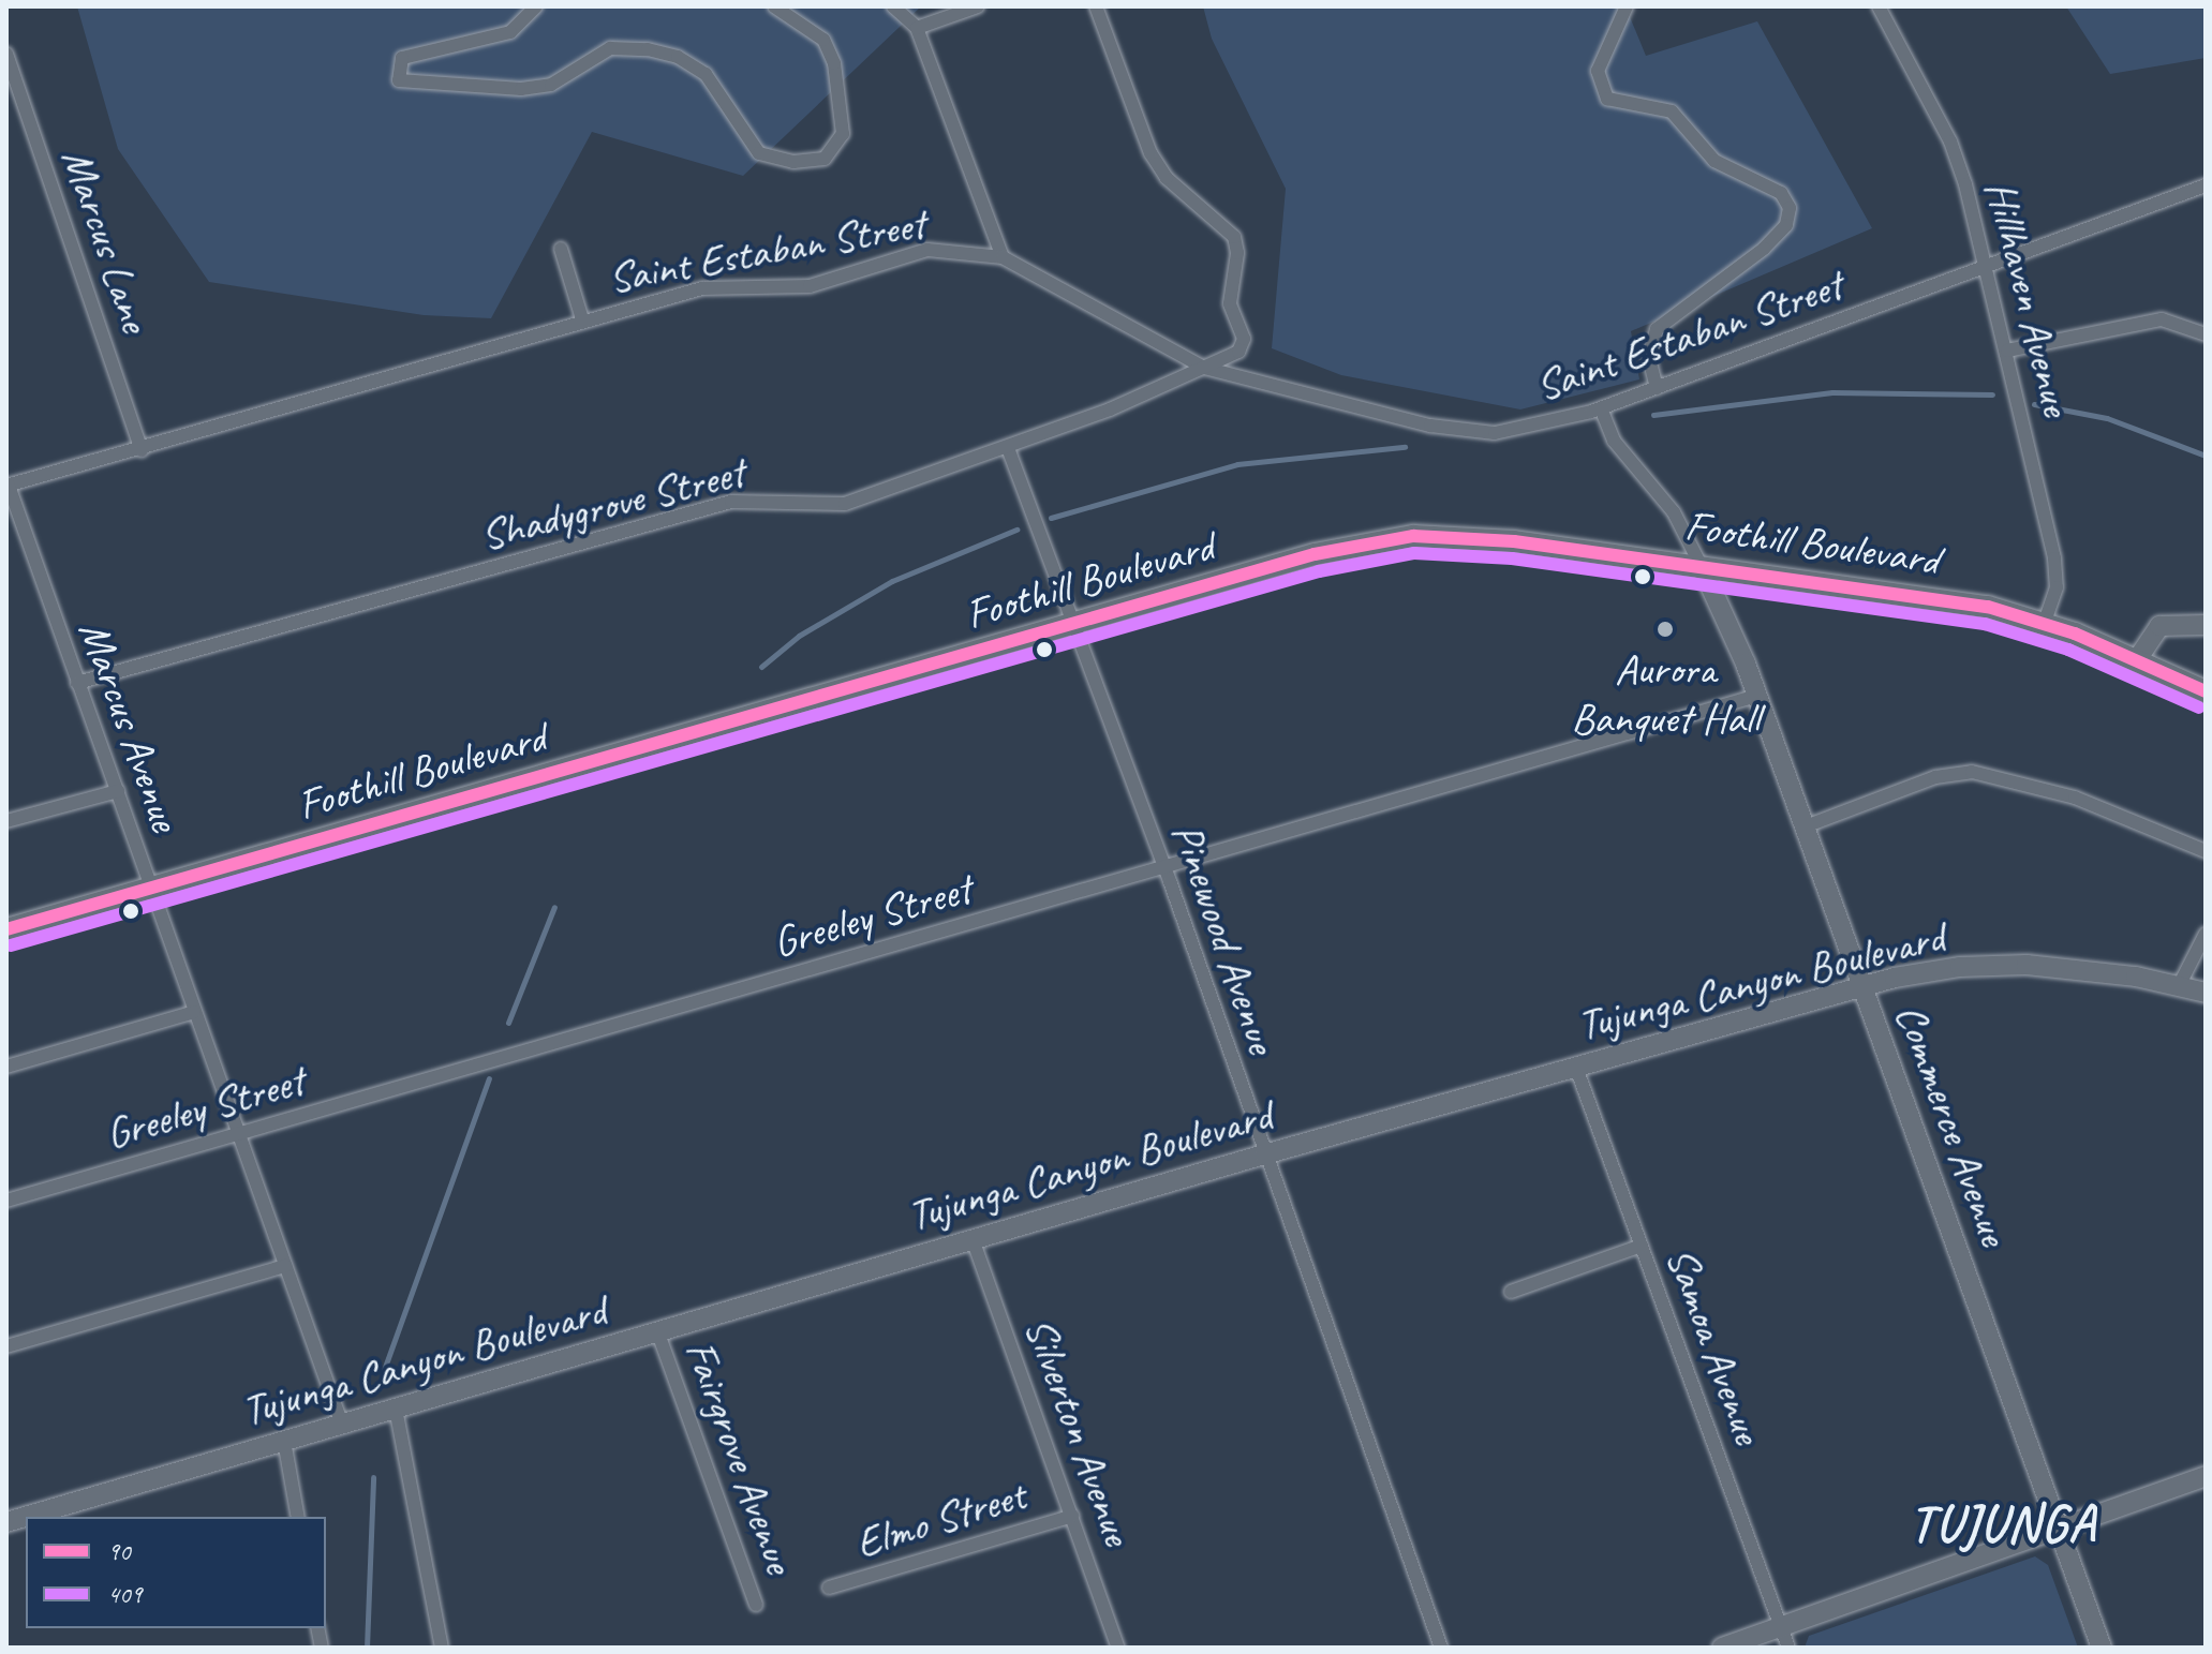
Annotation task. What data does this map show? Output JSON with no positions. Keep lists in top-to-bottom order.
{
  "streets": {
    "main road": ["Foothill Boulevard", "Tujunga Canyon Boulevard", "Commerce Avenue"],
    "street": [
      "Marcus Lane",
      "Saint Estaban Street",
      "Hillhaven Avenue",
      "Shadygrove Street",
      "Marcus Avenue",
      "Greeley Street",
      "Pinewood Avenue",
      "Samoa Avenue",
      "Silverton Avenue",
      "Fairgrove Avenue",
      "Elmo Street"
    ]
  },
  "crossings": [
    ["Marcus Lane", "Saint Estaban Street"],
    ["Saint Estaban Street", "Hillhaven Avenue"],
    ["Saint Estaban Street", "Shadygrove Street"],
    ["Saint Estaban Street", "Marcus Avenue"],
    ["Saint Estaban Street", "Commerce Avenue"],
    ["Hillhaven Avenue", "Foothill Boulevard"],
    ["Shadygrove Street", "Marcus Avenue"],
    ["Shadygrove Street", "Pinewood Avenue"],
    ["Foothill Boulevard", "Marcus Avenue"],
    ["Foothill Boulevard", "Pinewood Avenue"],
    ["Foothill Boulevard", "Commerce Avenue"],
    ["Marcus Avenue", "Greeley Street"],
    ["Marcus Avenue", "Tujunga Canyon Boulevard"],
    ["Greeley Street", "Pinewood Avenue"],
    ["Greeley Street", "Commerce Avenue"],
    ["Pinewood Avenue", "Tujunga Canyon Boulevard"],
    ["Tujunga Canyon Boulevard", "Commerce Avenue"],
    ["Tujunga Canyon Boulevard", "Samoa Avenue"],
    ["Tujunga Canyon Boulevard", "Silverton Avenue"],
    ["Tujunga Canyon Boulevard", "Fairgrove Avenue"],
    ["Silverton Avenue", "Elmo Street"]
  ],
  "districts": ["TUJUNGA"],
  "places": ["Aurora Banquet Hall"],
  "lines": ["transit line 90", "transit line 409"],
  "legend": ["90", "409"]
}
